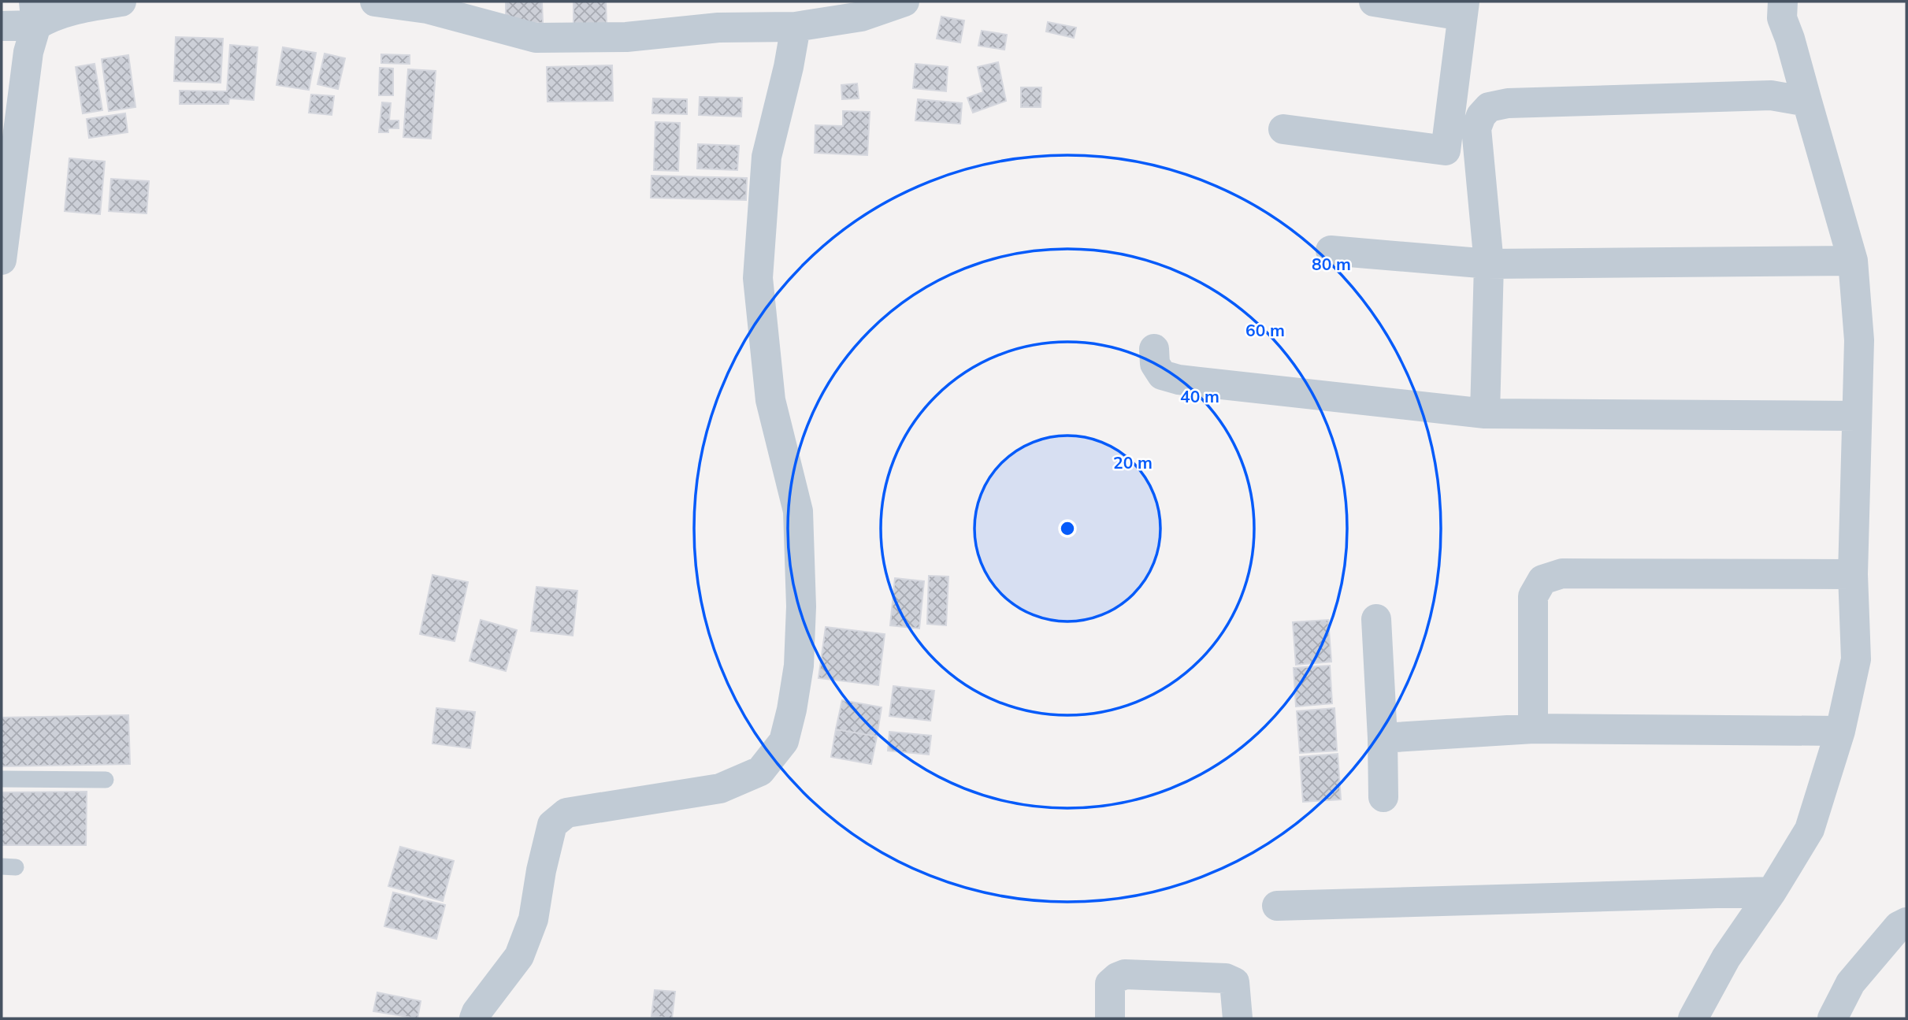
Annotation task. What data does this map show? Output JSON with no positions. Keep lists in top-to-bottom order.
{
  "rings": [
    "80 m",
    "60 m",
    "40 m",
    "20 m"
  ]
}
